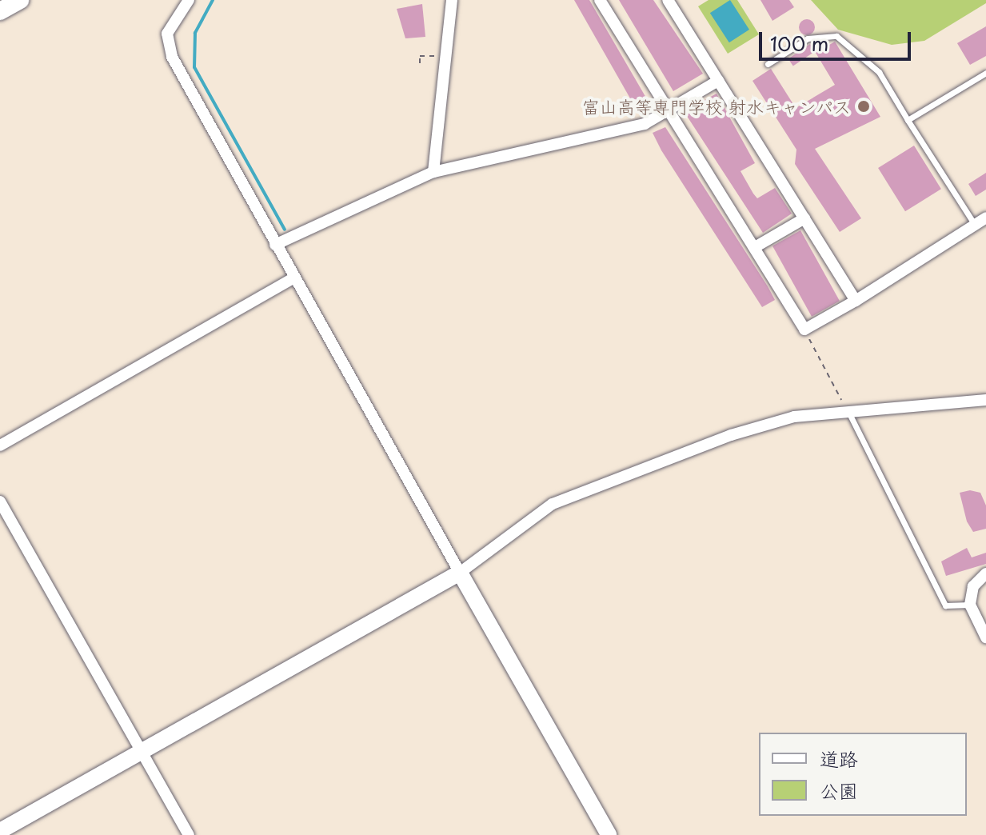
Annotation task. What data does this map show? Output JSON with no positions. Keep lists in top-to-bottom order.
{
  "places": ["富山高等専門学校 射水キャンパス"],
  "legend": ["道路", "公園"],
  "scale_bar": "100 m"
}
